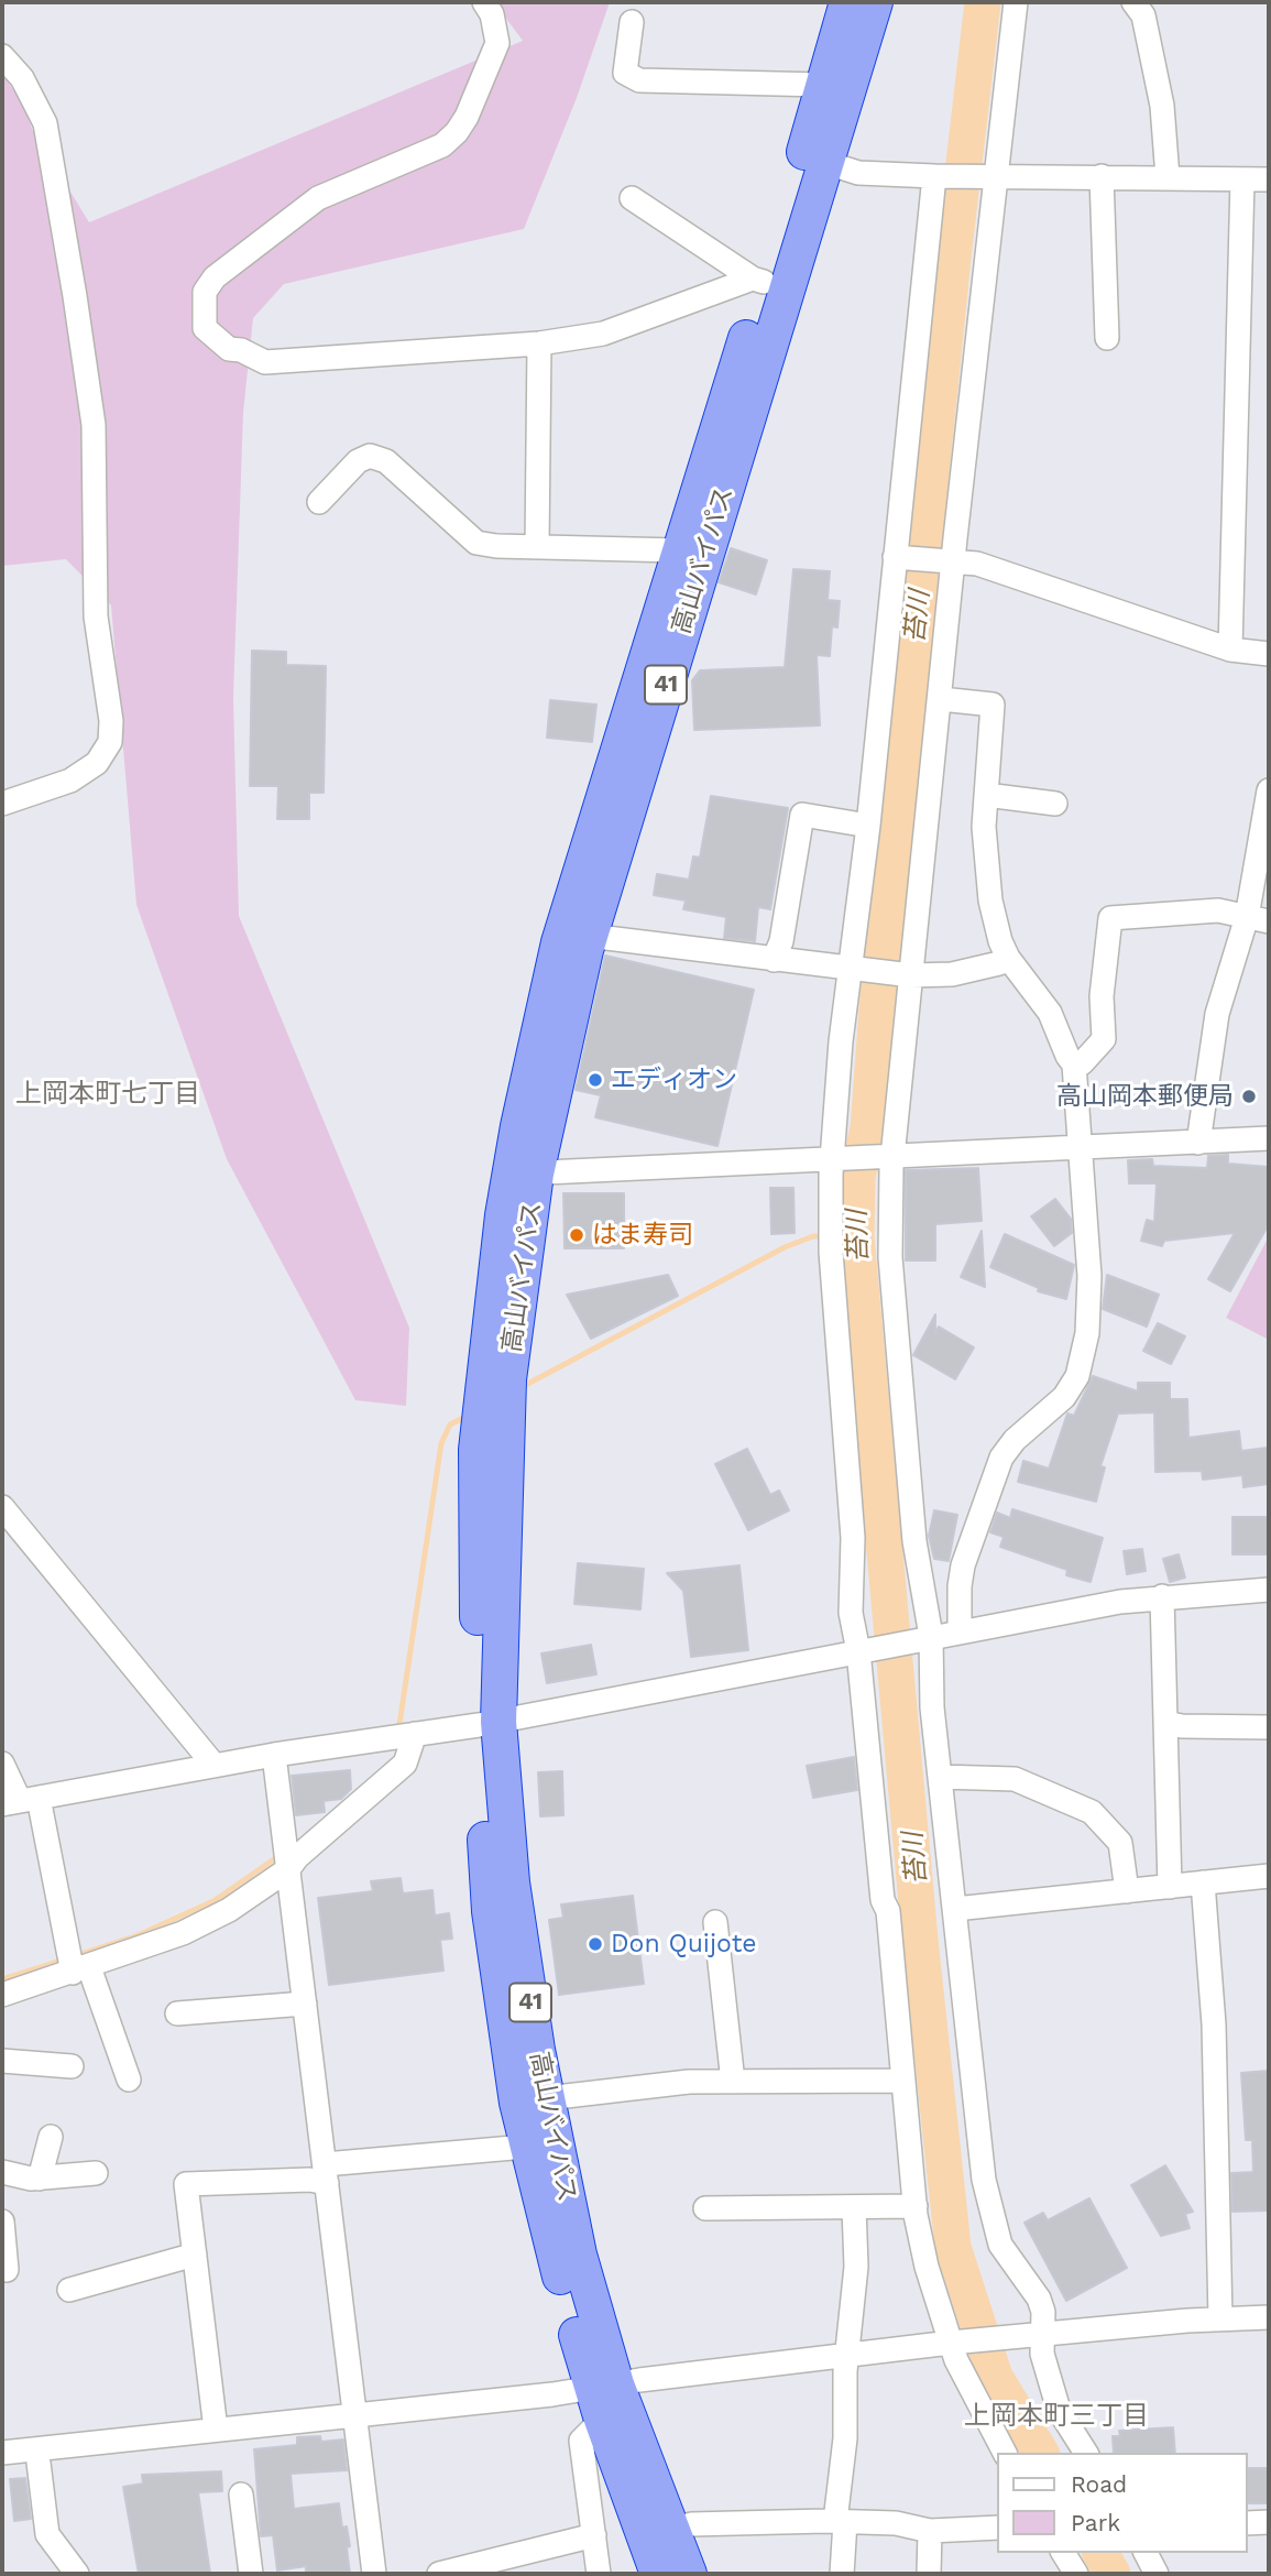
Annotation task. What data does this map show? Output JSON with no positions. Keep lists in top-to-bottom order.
{
  "streets": {
    "highway": ["高山バイパス", "41"]
  },
  "districts": ["上岡本町七丁目", "上岡本町三丁目"],
  "water": ["苔川"],
  "places": [
    "エディオン",
    "高山岡本郵便局",
    "はま寿司",
    "Don Quijote"
  ],
  "legend": ["Road", "Park"]
}
